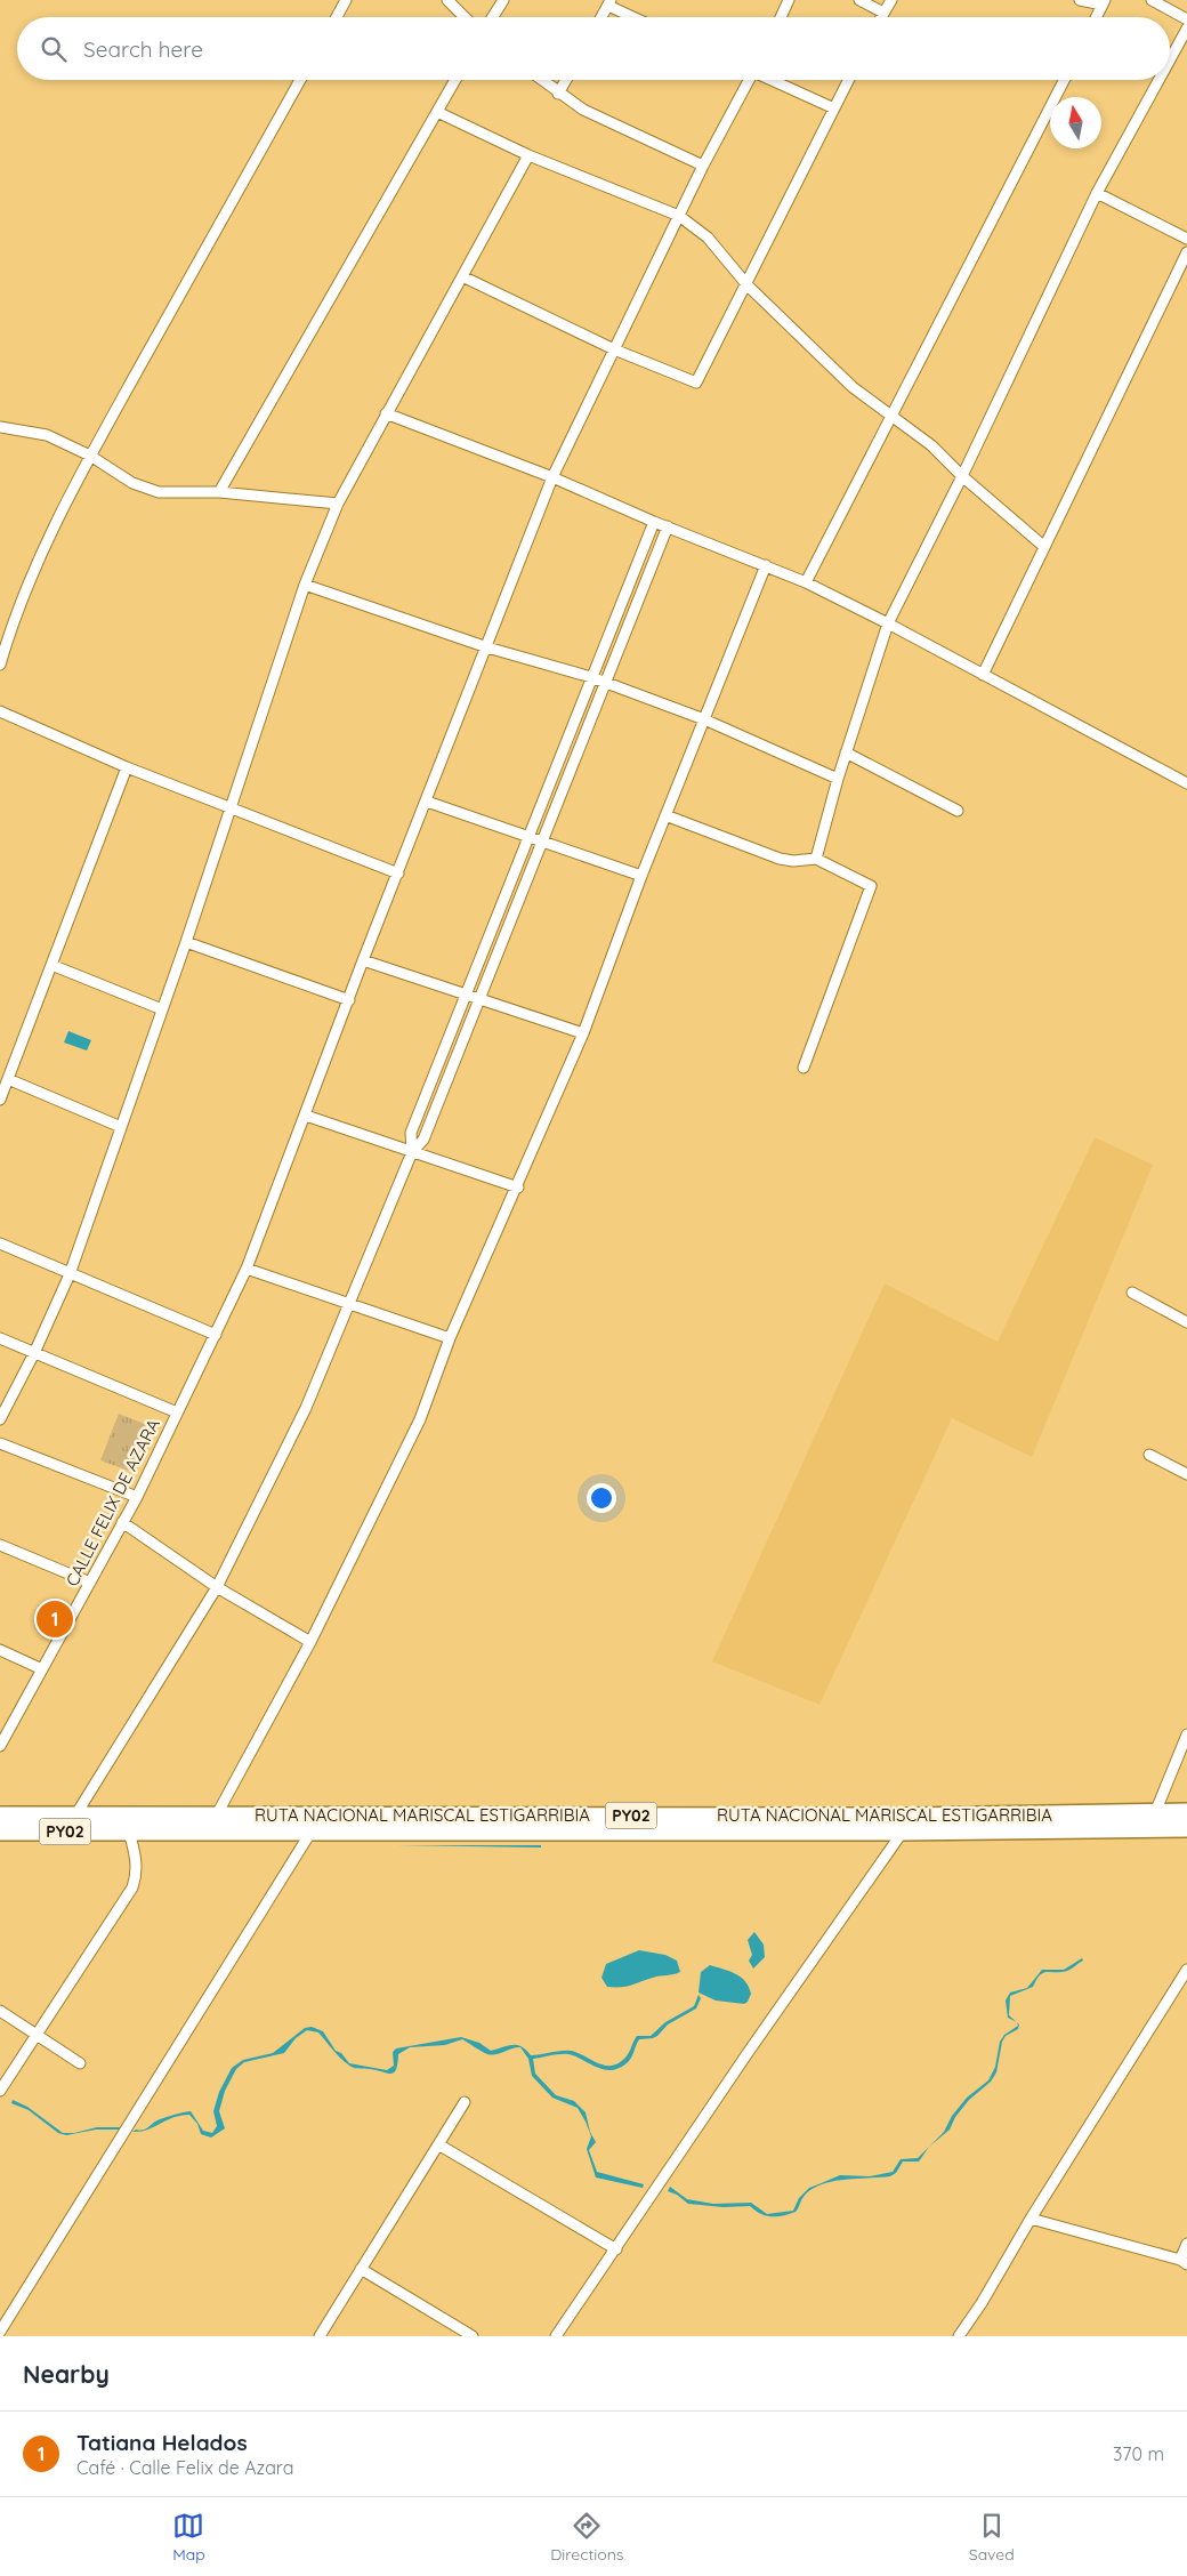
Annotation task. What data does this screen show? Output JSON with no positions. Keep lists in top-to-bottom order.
{
  "streets": {
    "highway": ["RUTA NACIONAL MARISCAL ESTIGARRIBIA", "PY02"],
    "street": ["CALLE FELIX DE AZARA"]
  },
  "north": "top",
  "page": {
    "search": "Search here",
    "pins": "1",
    "heading": "Nearby",
    "list": [
      {
        "mark": "1",
        "name": "Tatiana Helados",
        "note": "Café · Calle Felix de Azara",
        "value": "370 m"
      }
    ],
    "nav": ["Map", "Directions", "Saved"]
  }
}
